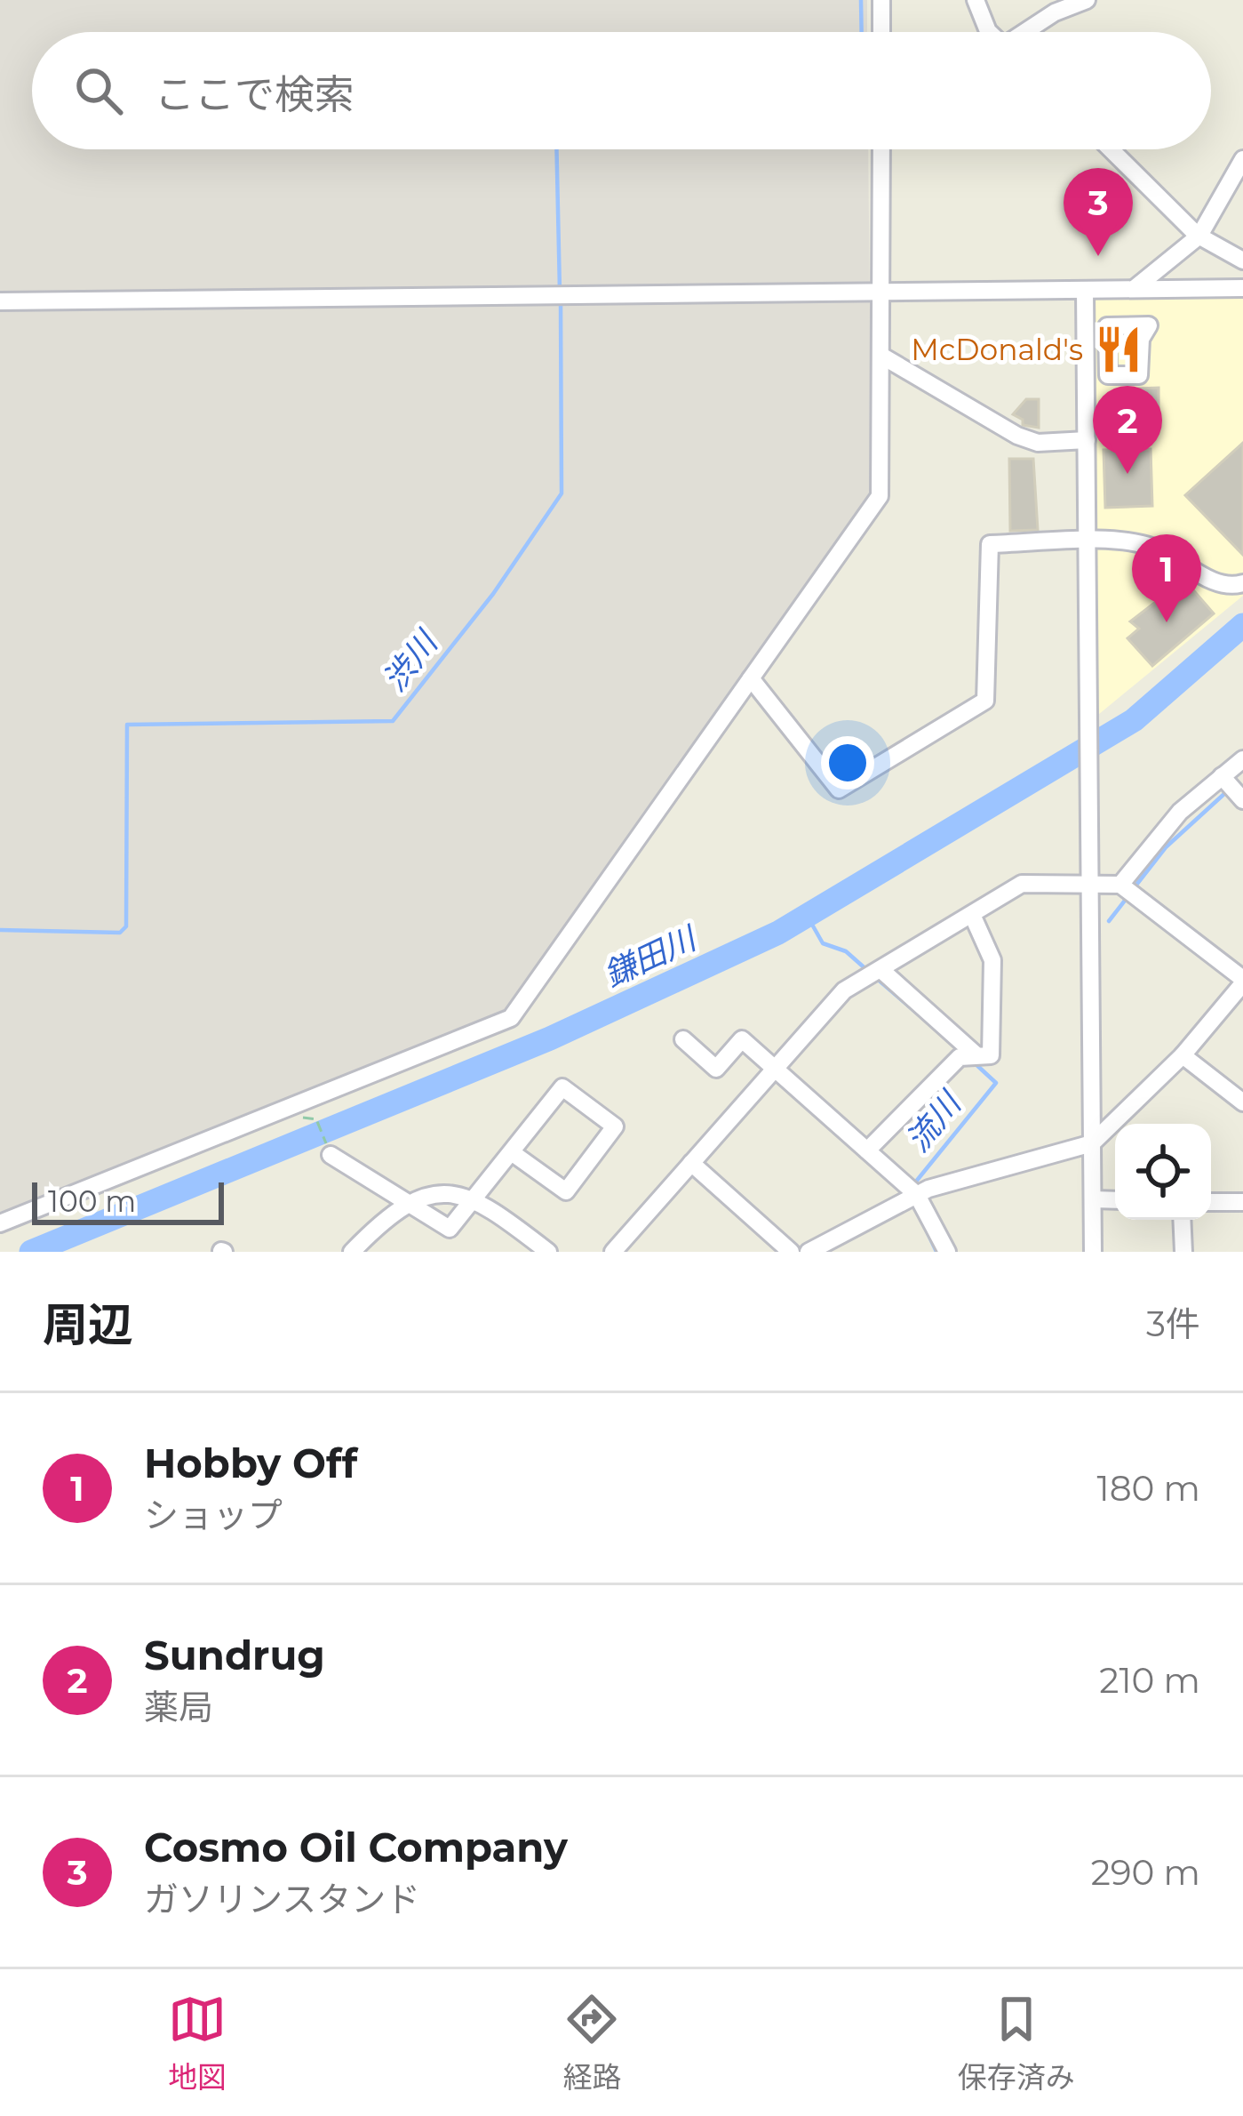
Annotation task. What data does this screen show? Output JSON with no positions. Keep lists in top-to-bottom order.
{
  "water": ["渋川", "鎌田川", "流川"],
  "places": {
    "restaurant": ["McDonald's"]
  },
  "scale_bar": "100 m",
  "page": {
    "search": "ここで検索",
    "pins": ["3", "2", "1"],
    "scale": "100 m",
    "heading": ["周辺", "3件"],
    "list": [
      {
        "mark": "1",
        "name": "Hobby Off",
        "note": "ショップ",
        "value": "180 m"
      },
      {
        "mark": "2",
        "name": "Sundrug",
        "note": "薬局",
        "value": "210 m"
      },
      {
        "mark": "3",
        "name": "Cosmo Oil Company",
        "note": "ガソリンスタンド",
        "value": "290 m"
      }
    ],
    "nav": ["地図", "経路", "保存済み"]
  }
}
